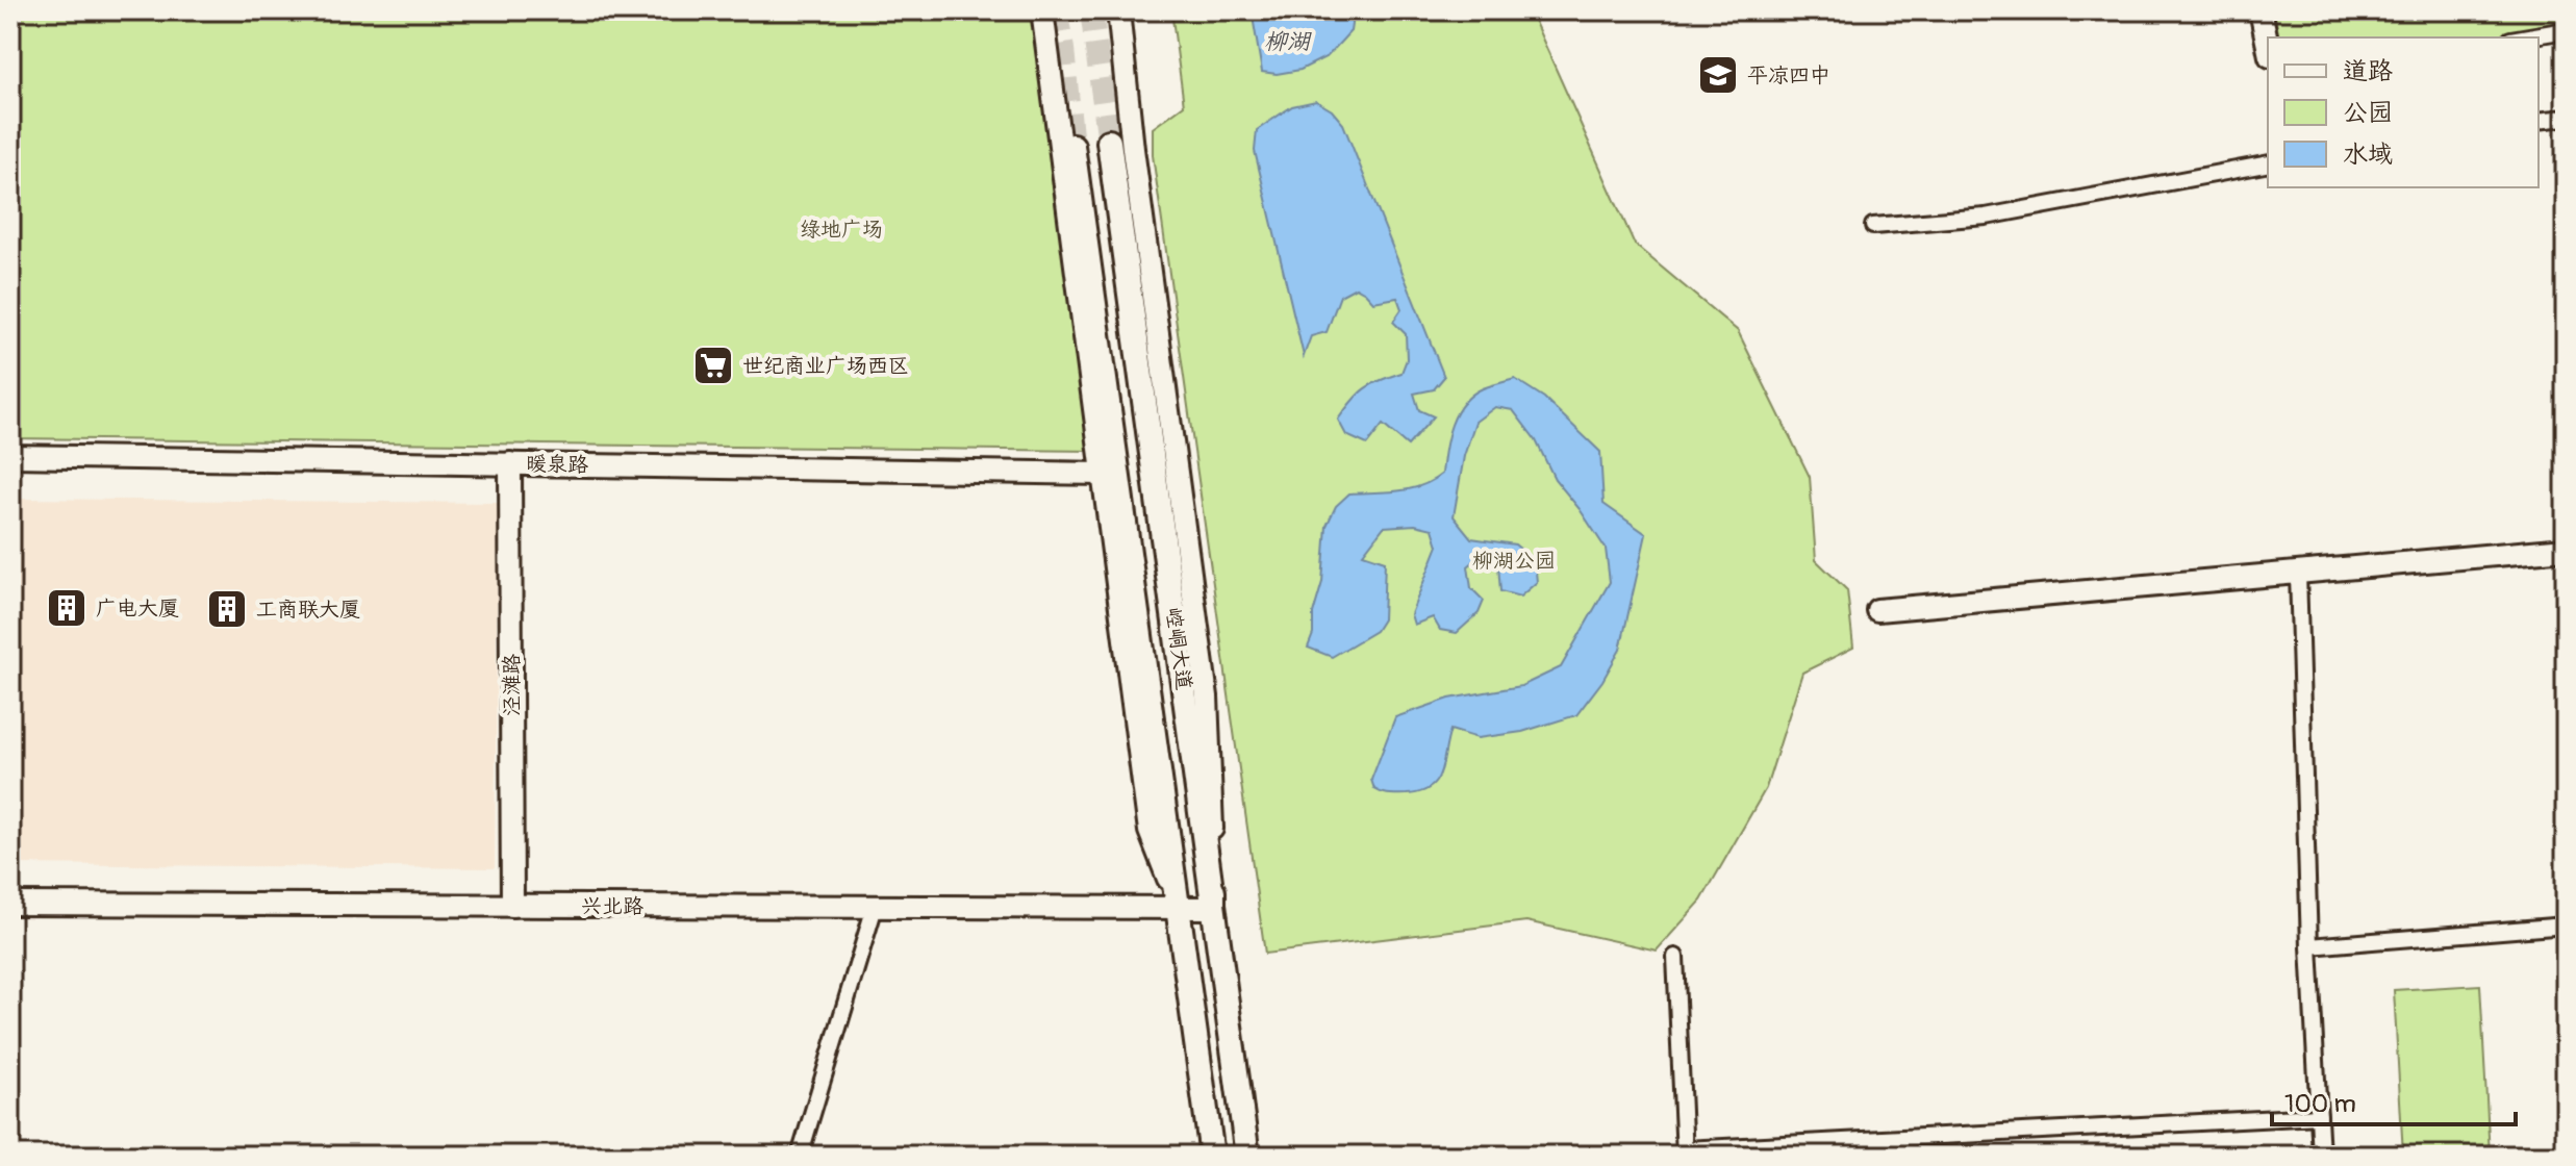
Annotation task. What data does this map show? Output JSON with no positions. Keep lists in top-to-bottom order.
{
  "streets": {
    "main road": ["崆峒大道"],
    "street": ["暖泉路", "泾滩路", "兴北路"]
  },
  "crossings": [
    ["暖泉路", "泾滩路"],
    ["崆峒大道", "兴北路"],
    ["泾滩路", "兴北路"]
  ],
  "water": ["柳湖"],
  "parks": ["绿地广场", "柳湖公园"],
  "places": {
    "school or university": ["平凉四中"],
    "supermarket": ["世纪商业广场西区"],
    "building": ["广电大厦", "工商联大厦"]
  },
  "legend": ["道路", "公园", "水域"],
  "scale_bar": "100 m"
}
